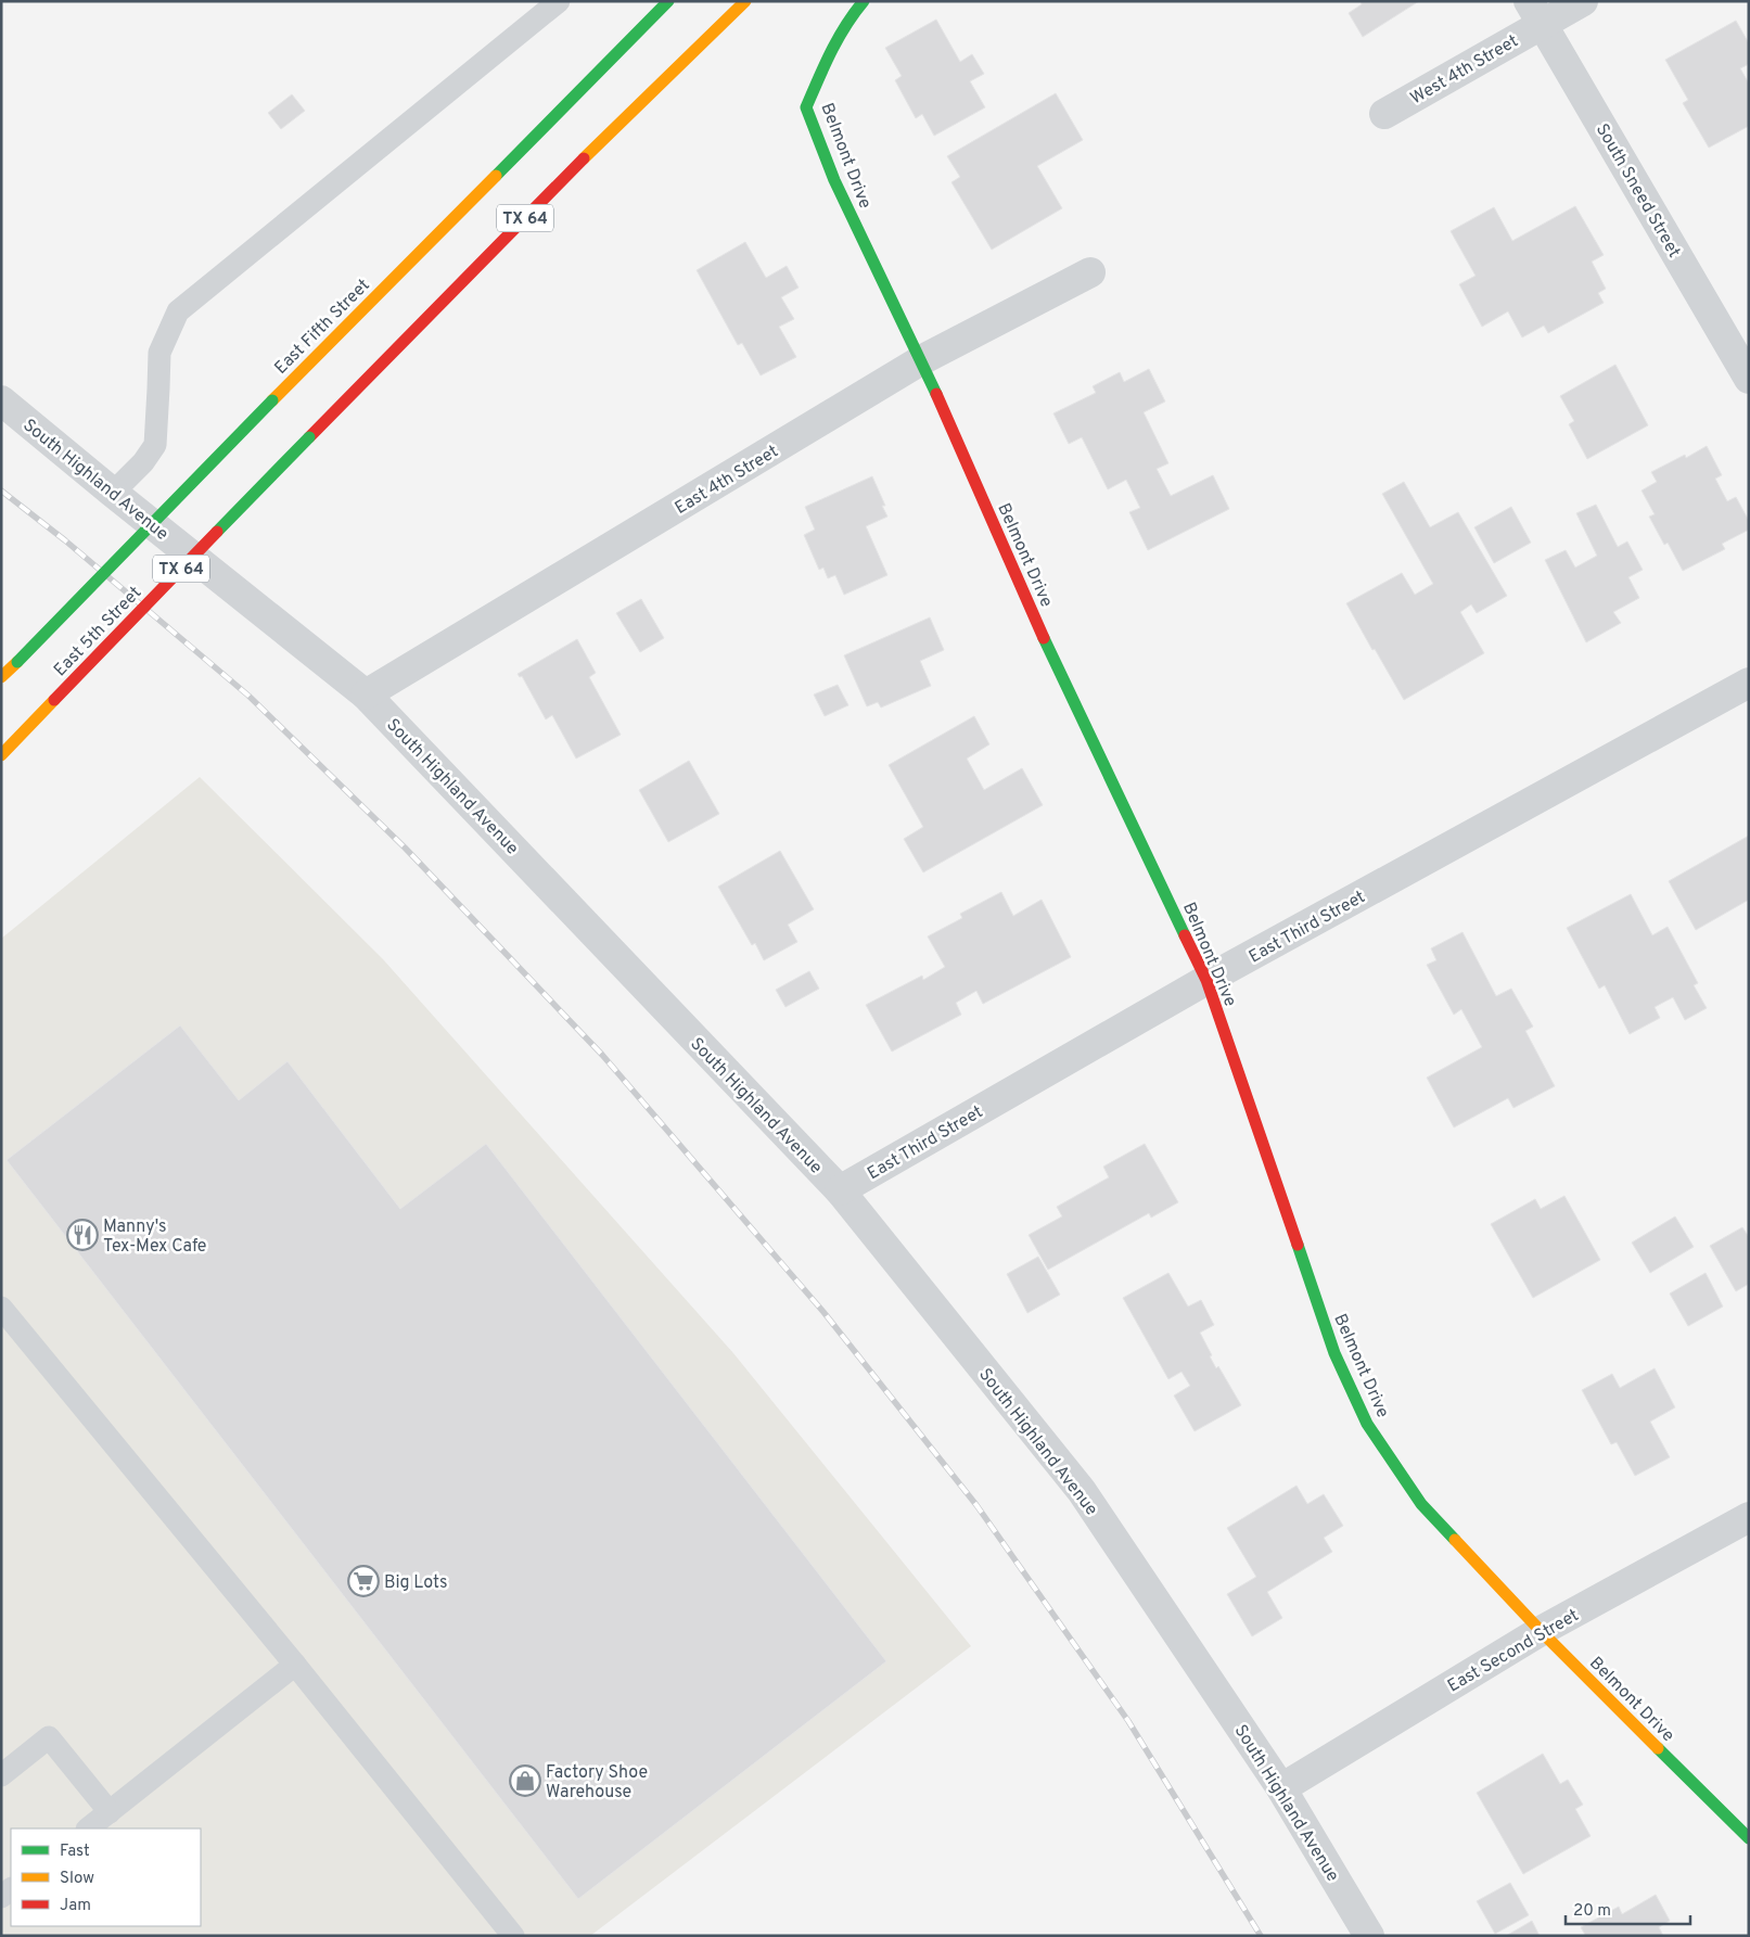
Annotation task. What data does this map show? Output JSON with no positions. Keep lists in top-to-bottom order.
{
  "streets": {
    "street": [
      "West 4th Street",
      "Belmont Drive",
      "South Sneed Street",
      "TX 64",
      "East Fifth Street",
      "South Highland Avenue",
      "East 4th Street",
      "East 5th Street",
      "East Third Street",
      "East Second Street"
    ]
  },
  "crossings": [
    ["West 4th Street", "South Sneed Street"],
    ["Belmont Drive", "East 4th Street"],
    ["Belmont Drive", "East Third Street"],
    ["Belmont Drive", "East Second Street"],
    ["South Highland Avenue", "East 4th Street"],
    ["South Highland Avenue", "East Third Street"],
    ["South Highland Avenue", "East Second Street"]
  ],
  "places": {
    "restaurant": ["Manny's Tex-Mex Cafe"],
    "supermarket": ["Big Lots"],
    "shop": ["Factory Shoe Warehouse"]
  },
  "legend": ["Fast", "Slow", "Jam"],
  "scale_bar": "20 m"
}
